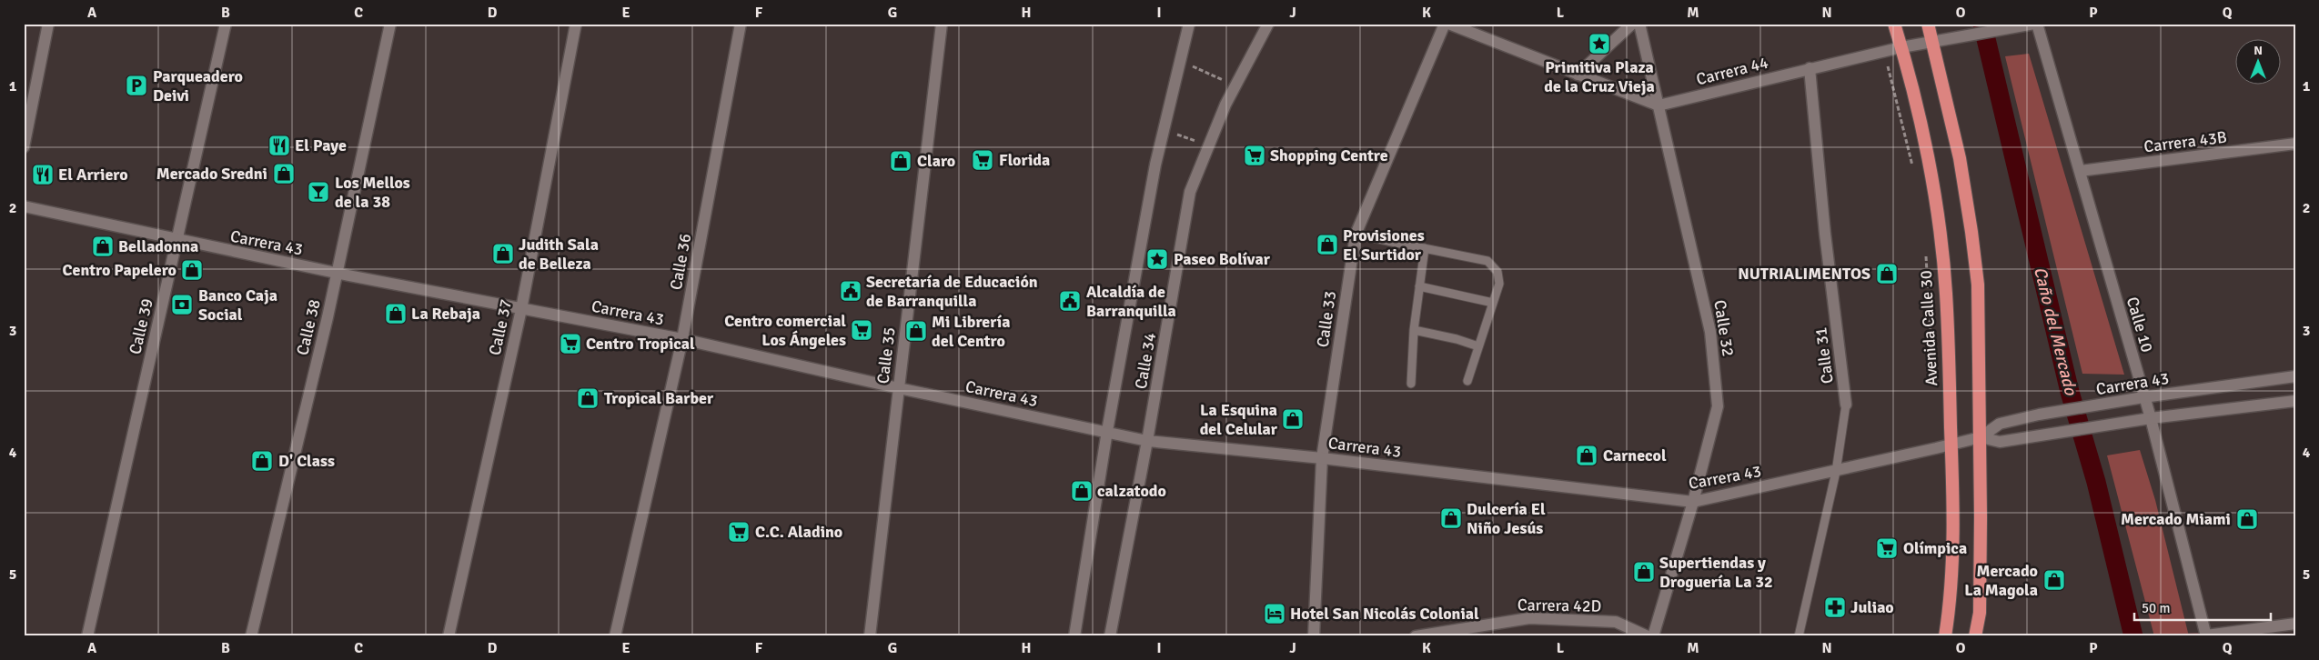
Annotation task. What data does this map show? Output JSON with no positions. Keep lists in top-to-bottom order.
{
  "streets": {
    "highway": ["Avenida Calle 30"],
    "street": [
      "Carrera 44",
      "Carrera 43B",
      "Carrera 43",
      "Calle 36",
      "Calle 33",
      "Calle 10",
      "Calle 39",
      "Calle 38",
      "Calle 37",
      "Calle 32",
      "Calle 35",
      "Calle 31",
      "Calle 34",
      "Carrera 42D"
    ]
  },
  "crossings": [
    ["Carrera 44", "Calle 10"],
    ["Carrera 44", "Calle 32"],
    ["Carrera 44", "Avenida Calle 30"],
    ["Carrera 44", "Calle 31"],
    ["Carrera 43B", "Calle 10"],
    ["Carrera 43", "Calle 36"],
    ["Carrera 43", "Calle 33"],
    ["Carrera 43", "Calle 10"],
    ["Carrera 43", "Calle 39"],
    ["Carrera 43", "Calle 38"],
    ["Carrera 43", "Calle 37"],
    ["Carrera 43", "Calle 32"],
    ["Carrera 43", "Avenida Calle 30"],
    ["Carrera 43", "Calle 35"],
    ["Carrera 43", "Calle 31"],
    ["Carrera 43", "Calle 34"]
  ],
  "water": ["Caño del Mercado"],
  "places": {
    "place": ["Primitiva Plaza de la Cruz Vieja", "Paseo Bolívar"],
    "parking": ["Parqueadero Deivi"],
    "restaurant": ["El Paye", "El Arriero"],
    "supermarket": [
      "Shopping Centre",
      "Florida",
      "Centro comercial Los Ángeles",
      "Centro Tropical",
      "C.C. Aladino",
      "Olímpica"
    ],
    "shop": [
      "Claro",
      "Mercado Sredni",
      "Provisiones El Surtidor",
      "Belladonna",
      "Judith Sala de Belleza",
      "Centro Papelero",
      "NUTRIALIMENTOS",
      "La Rebaja",
      "Mi Librería del Centro",
      "Tropical Barber",
      "La Esquina del Celular",
      "Carnecol",
      "D' Class",
      "calzatodo",
      "Dulcería El Niño Jesús",
      "Mercado Miami",
      "Supertiendas y Droguería La 32",
      "Mercado La Magola"
    ],
    "bar": ["Los Mellos de la 38"],
    "public building": ["Secretaría de Educación de Barranquilla", "Alcaldía de Barranquilla"],
    "bank": ["Banco Caja Social"],
    "pharmacy": ["Juliao"],
    "hotel": ["Hotel San Nicolás Colonial"]
  },
  "scale_bar": "50 m",
  "north": "top",
  "grid": {
    "columns": [
      "A",
      "B",
      "C",
      "D",
      "E",
      "F",
      "G",
      "H",
      "I",
      "J",
      "K",
      "L",
      "M",
      "N",
      "O",
      "P",
      "Q"
    ],
    "rows": [
      "1",
      "2",
      "3",
      "4",
      "5"
    ]
  }
}
